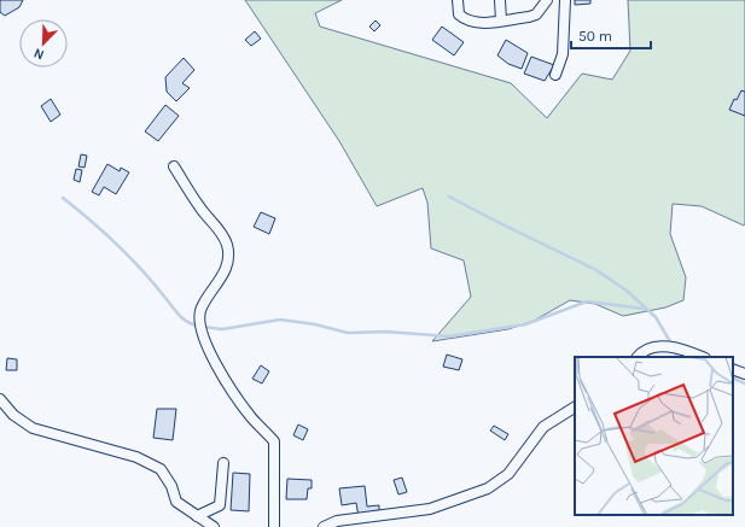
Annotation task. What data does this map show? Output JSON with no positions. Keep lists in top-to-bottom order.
{
  "scale_bar": "50 m",
  "north": "bottom left"
}
